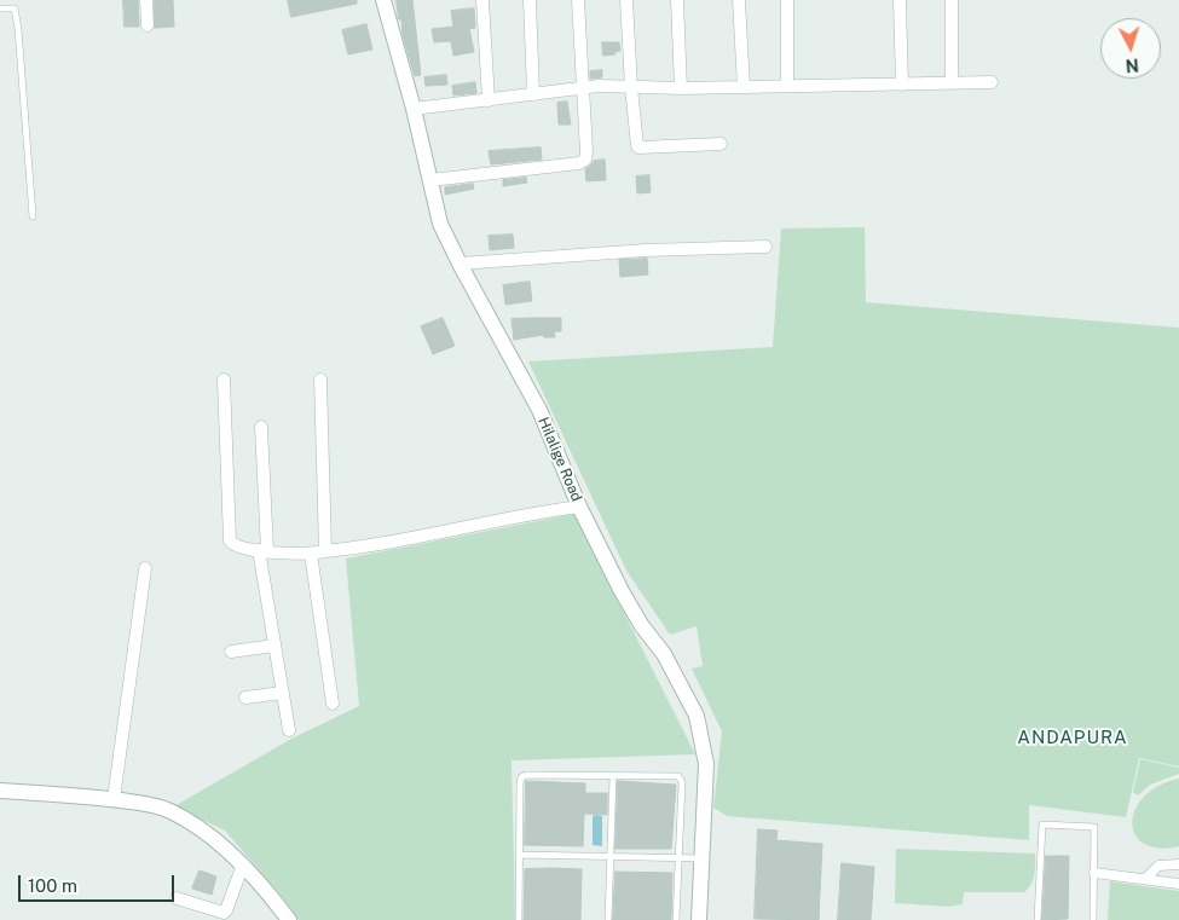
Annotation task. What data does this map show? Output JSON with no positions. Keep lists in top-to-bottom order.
{
  "streets": {
    "street": ["Hilalige Road"]
  },
  "districts": ["ANDAPURA"],
  "scale_bar": "100 m",
  "north": "bottom"
}
